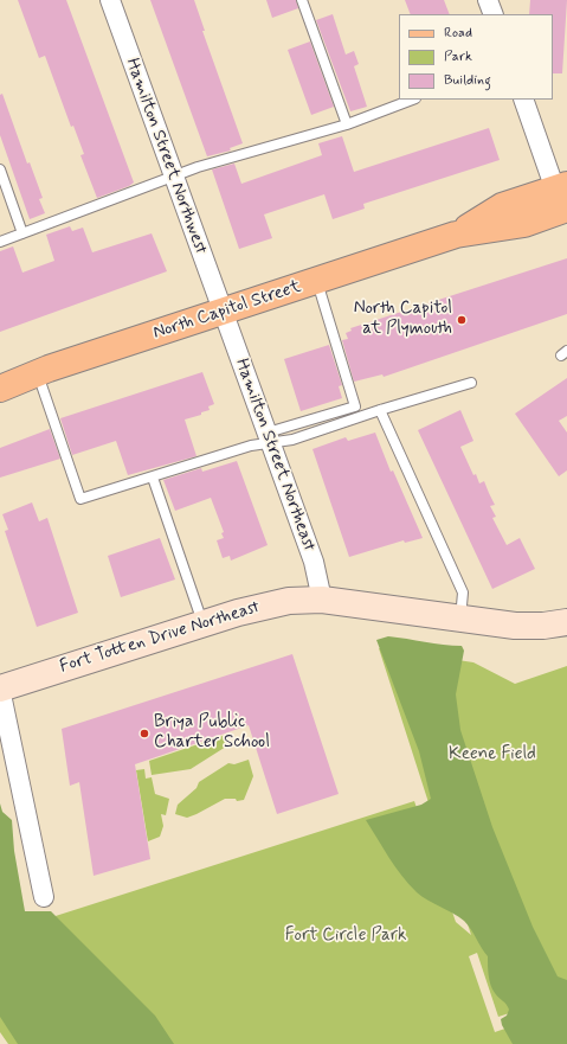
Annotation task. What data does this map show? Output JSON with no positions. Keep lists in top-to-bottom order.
{
  "streets": {
    "main road": ["North Capitol Street"],
    "street": ["Hamilton Street Northwest", "Hamilton Street Northeast", "Fort Totten Drive Northeast"]
  },
  "crossings": [
    ["Hamilton Street Northwest", "North Capitol Street"],
    ["Hamilton Street Northwest", "Hamilton Street Northeast"],
    ["North Capitol Street", "Hamilton Street Northeast"],
    ["Hamilton Street Northeast", "Fort Totten Drive Northeast"]
  ],
  "parks": ["Keene Field", "Fort Circle Park"],
  "places": ["North Capitol at Plymouth", "Briya Public Charter School"],
  "legend": ["Road", "Park", "Building"]
}
